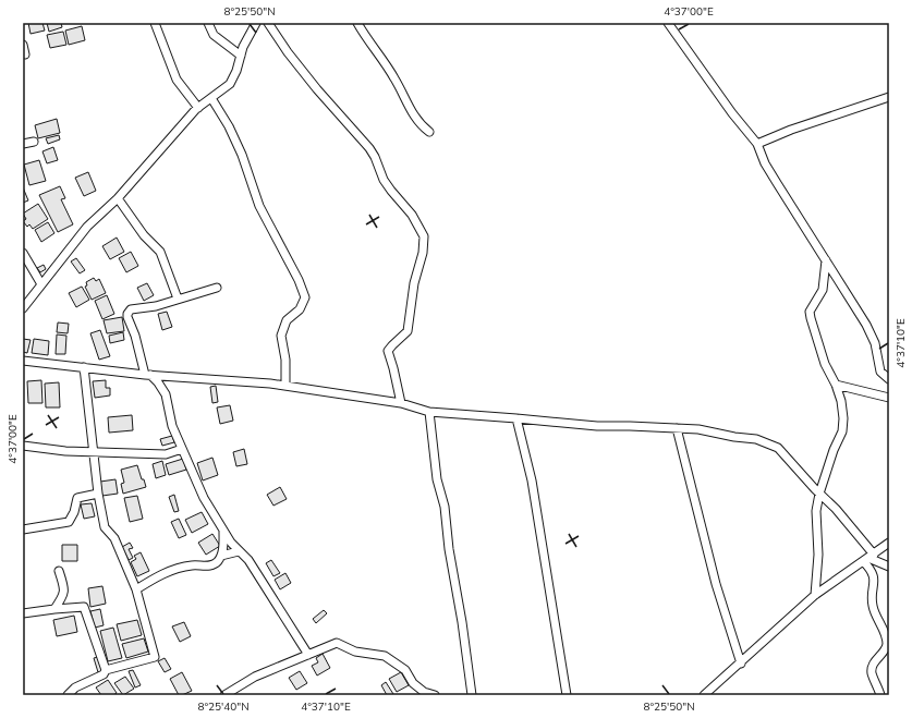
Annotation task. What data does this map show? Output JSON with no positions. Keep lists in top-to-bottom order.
{
  "coordinates": [
    "8°25'50\"N",
    "4°37'00\"E",
    "4°37'10\"E",
    "8°25'40\"N"
  ]
}
